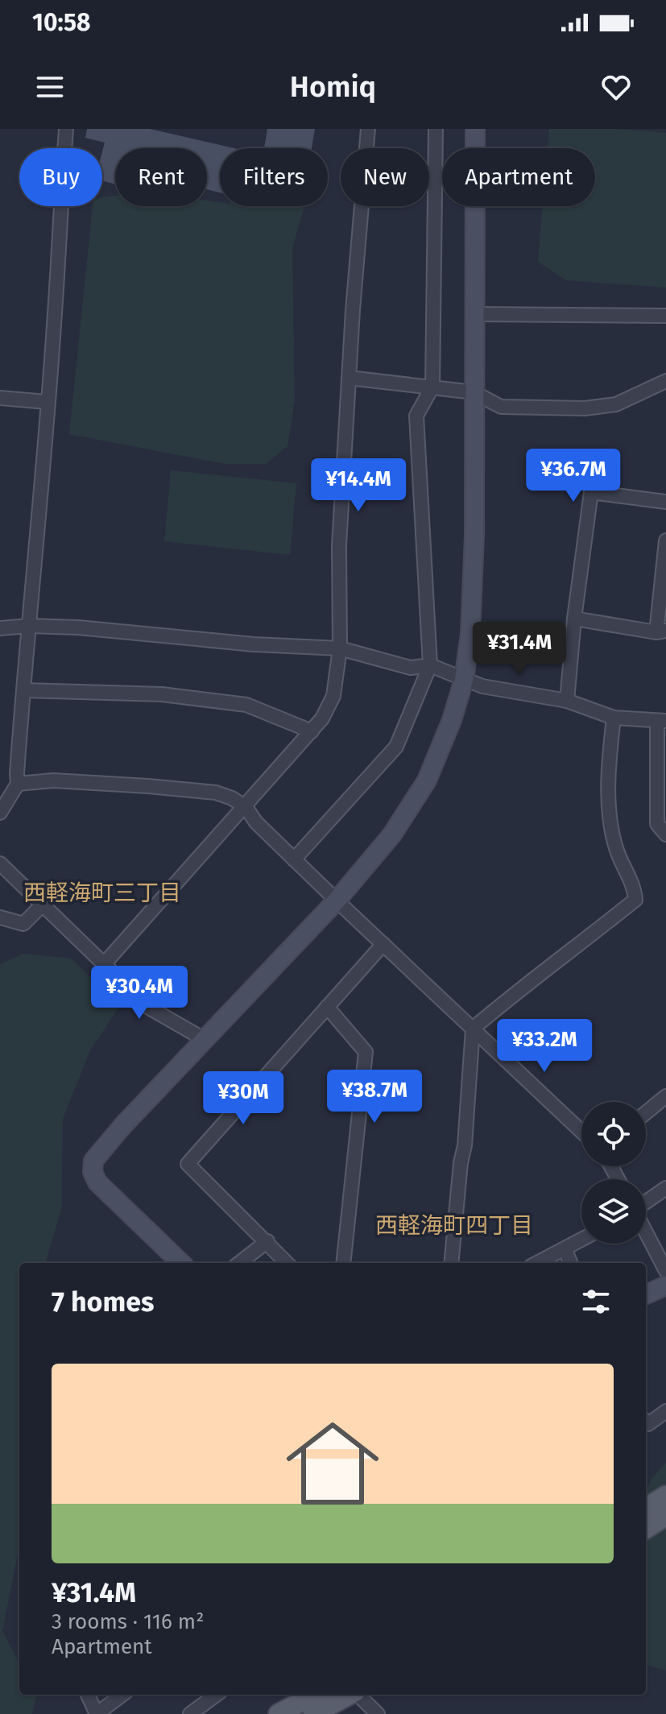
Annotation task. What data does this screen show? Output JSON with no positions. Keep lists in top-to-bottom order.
{
  "districts": ["西軽海町三丁目", "西軽海町四丁目"],
  "page": {
    "status": "10:58",
    "header": "Homiq",
    "chip": [
      "Buy",
      "Rent",
      "Filters",
      "New",
      "Apartment"
    ],
    "price": [
      "¥36.7M",
      "¥14.4M",
      "¥31.4M",
      "¥30.4M",
      "¥33.2M",
      "¥38.7M",
      "¥30M"
    ],
    "heading": "7 homes",
    "list": [
      {
        "name": "¥31.4M",
        "note": "3 rooms · 116 m² · Apartment"
      }
    ]
  }
}
